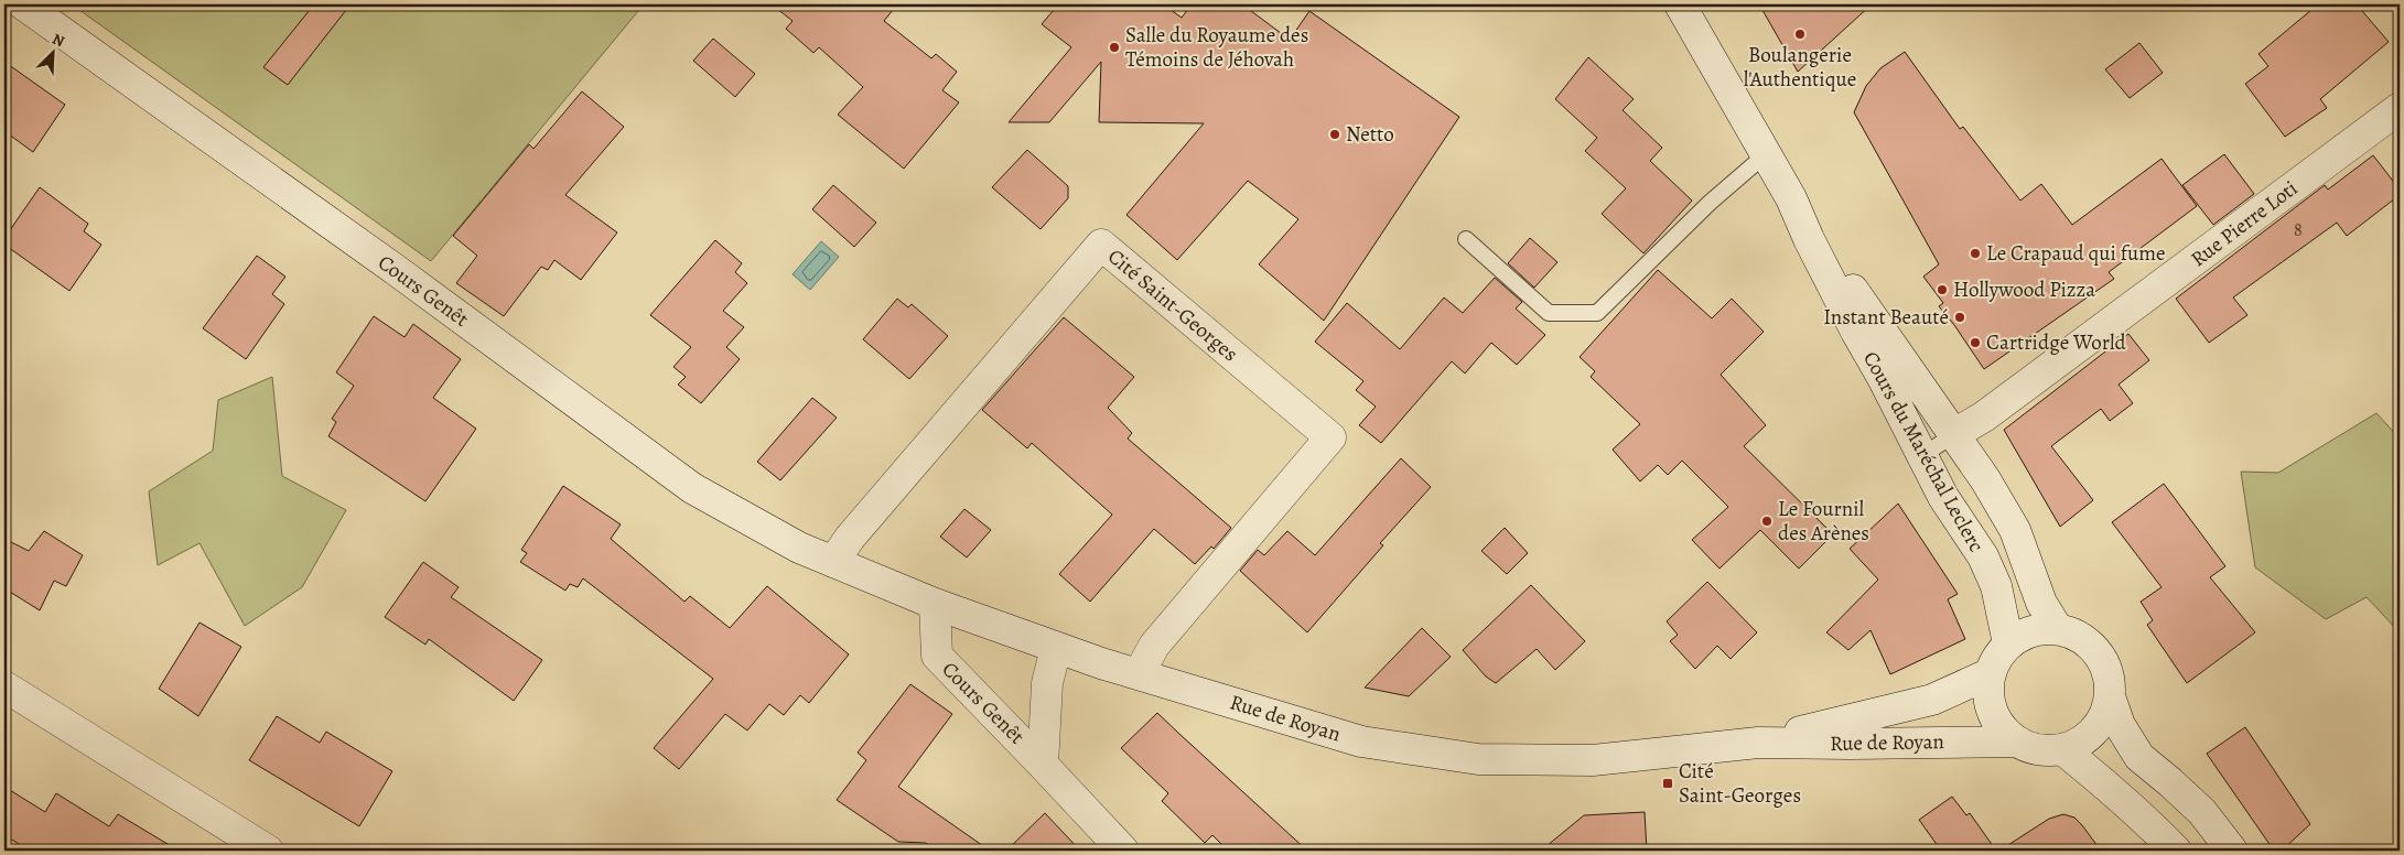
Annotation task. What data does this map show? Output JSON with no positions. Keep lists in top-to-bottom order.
{
  "streets": {
    "main road": [
      "Rue Pierre Loti",
      "Cours Genêt",
      "Cité Saint-Georges",
      "Cours du Maréchal Leclerc",
      "Rue de Royan"
    ]
  },
  "crossings": [
    ["Cours Genêt", "Cité Saint-Georges"],
    ["Cours Genêt", "Rue de Royan"],
    ["Cité Saint-Georges", "Rue de Royan"],
    ["Cours du Maréchal Leclerc", "Rue de Royan"]
  ],
  "places": {
    "other": [
      "Boulangerie l'Authentique",
      "Salle du Royaume des Témoins de Jéhovah",
      "Netto",
      "Le Crapaud qui fume",
      "Hollywood Pizza",
      "Instant Beauté",
      "Cartridge World",
      "Le Fournil des Arènes"
    ],
    "transit": ["Cité Saint-Georges"]
  },
  "house_numbers": ["8"],
  "north": "top right"
}
